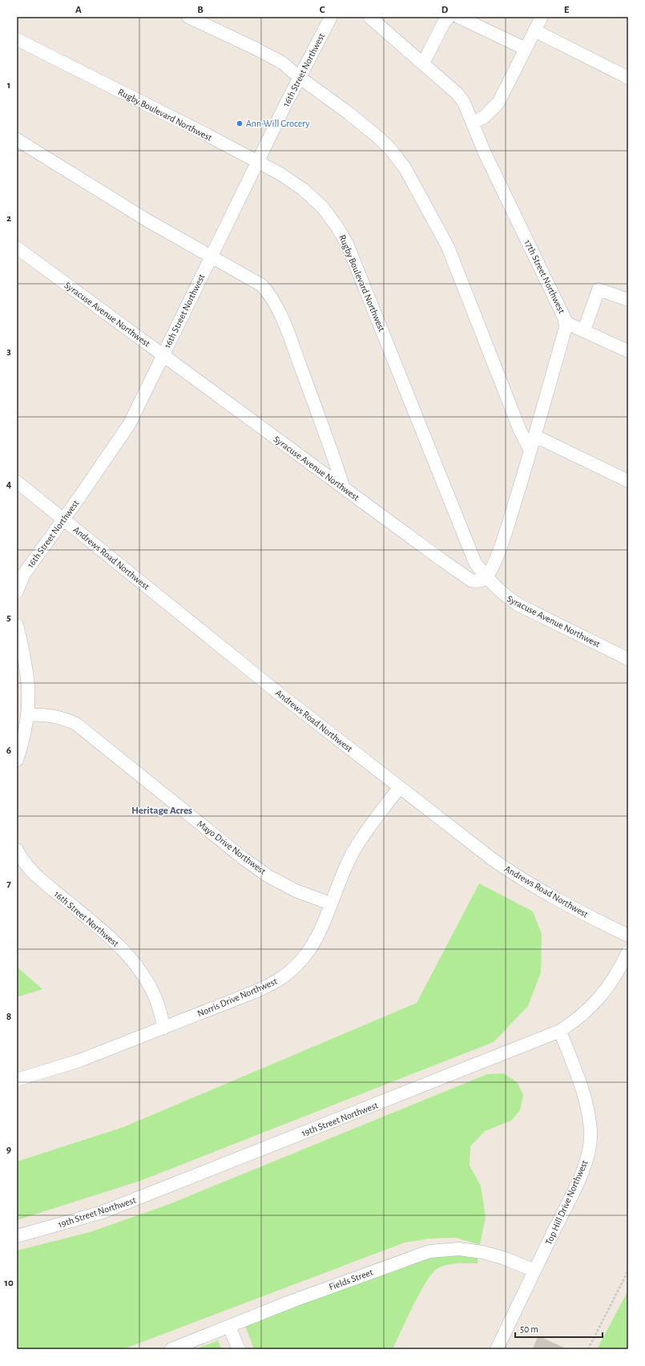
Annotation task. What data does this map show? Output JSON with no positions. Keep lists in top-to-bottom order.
{
  "streets": {
    "street": [
      "16th Street Northwest",
      "Rugby Boulevard Northwest",
      "17th Street Northwest",
      "Syracuse Avenue Northwest",
      "Andrews Road Northwest",
      "Mayo Drive Northwest",
      "Norris Drive Northwest",
      "19th Street Northwest",
      "Top Hill Drive Northwest",
      "Fields Street"
    ]
  },
  "crossings": [
    ["16th Street Northwest", "Rugby Boulevard Northwest"],
    ["16th Street Northwest", "Syracuse Avenue Northwest"],
    ["16th Street Northwest", "Andrews Road Northwest"],
    ["16th Street Northwest", "Norris Drive Northwest"],
    ["Rugby Boulevard Northwest", "17th Street Northwest"],
    ["Rugby Boulevard Northwest", "Syracuse Avenue Northwest"],
    ["17th Street Northwest", "Syracuse Avenue Northwest"],
    ["Andrews Road Northwest", "Norris Drive Northwest"],
    ["Mayo Drive Northwest", "Norris Drive Northwest"],
    ["19th Street Northwest", "Top Hill Drive Northwest"],
    ["Top Hill Drive Northwest", "Fields Street"]
  ],
  "districts": ["Heritage Acres"],
  "places": ["Ann-Will Grocery"],
  "scale_bar": "50 m",
  "grid": {
    "columns": [
      "A",
      "B",
      "C",
      "D",
      "E"
    ],
    "rows": [
      "1",
      "2",
      "3",
      "4",
      "5",
      "6",
      "7",
      "8",
      "9",
      "10"
    ]
  }
}
